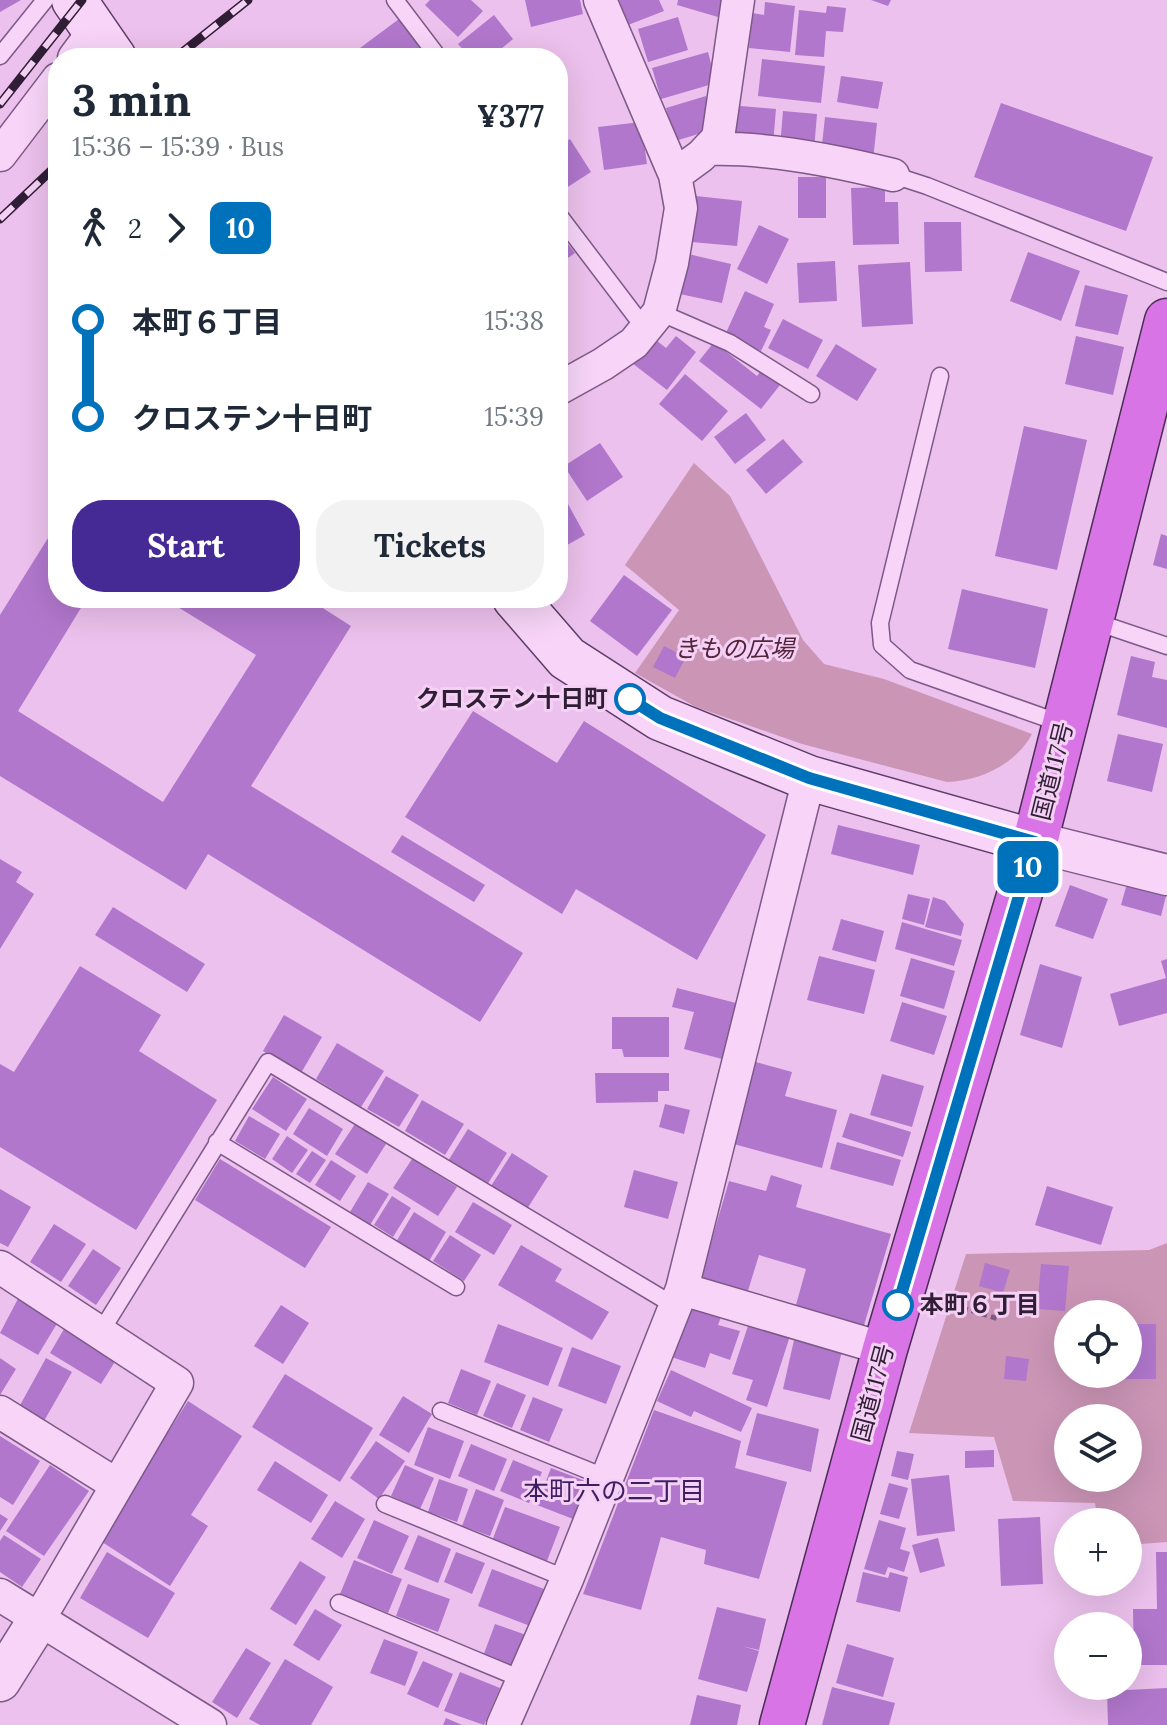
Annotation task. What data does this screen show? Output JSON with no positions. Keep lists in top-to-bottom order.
{
  "streets": {
    "highway": ["国道117号"]
  },
  "districts": ["本町六の二丁目"],
  "parks": ["きもの広場"],
  "places": ["クロステン十日町", "本町６丁目"],
  "lines": ["bus line 10"],
  "page": {
    "on_map": "10",
    "heading": ["3 min", "15:36 – 15:39 · Bus", "¥377"],
    "legs": ["2", "10"],
    "list": [
      {
        "name": "本町６丁目",
        "value": "15:38"
      },
      {
        "name": "クロステン十日町",
        "value": "15:39"
      }
    ],
    "buttons": ["Start", "Tickets"],
    "map_buttons": ["+", "−"]
  }
}
